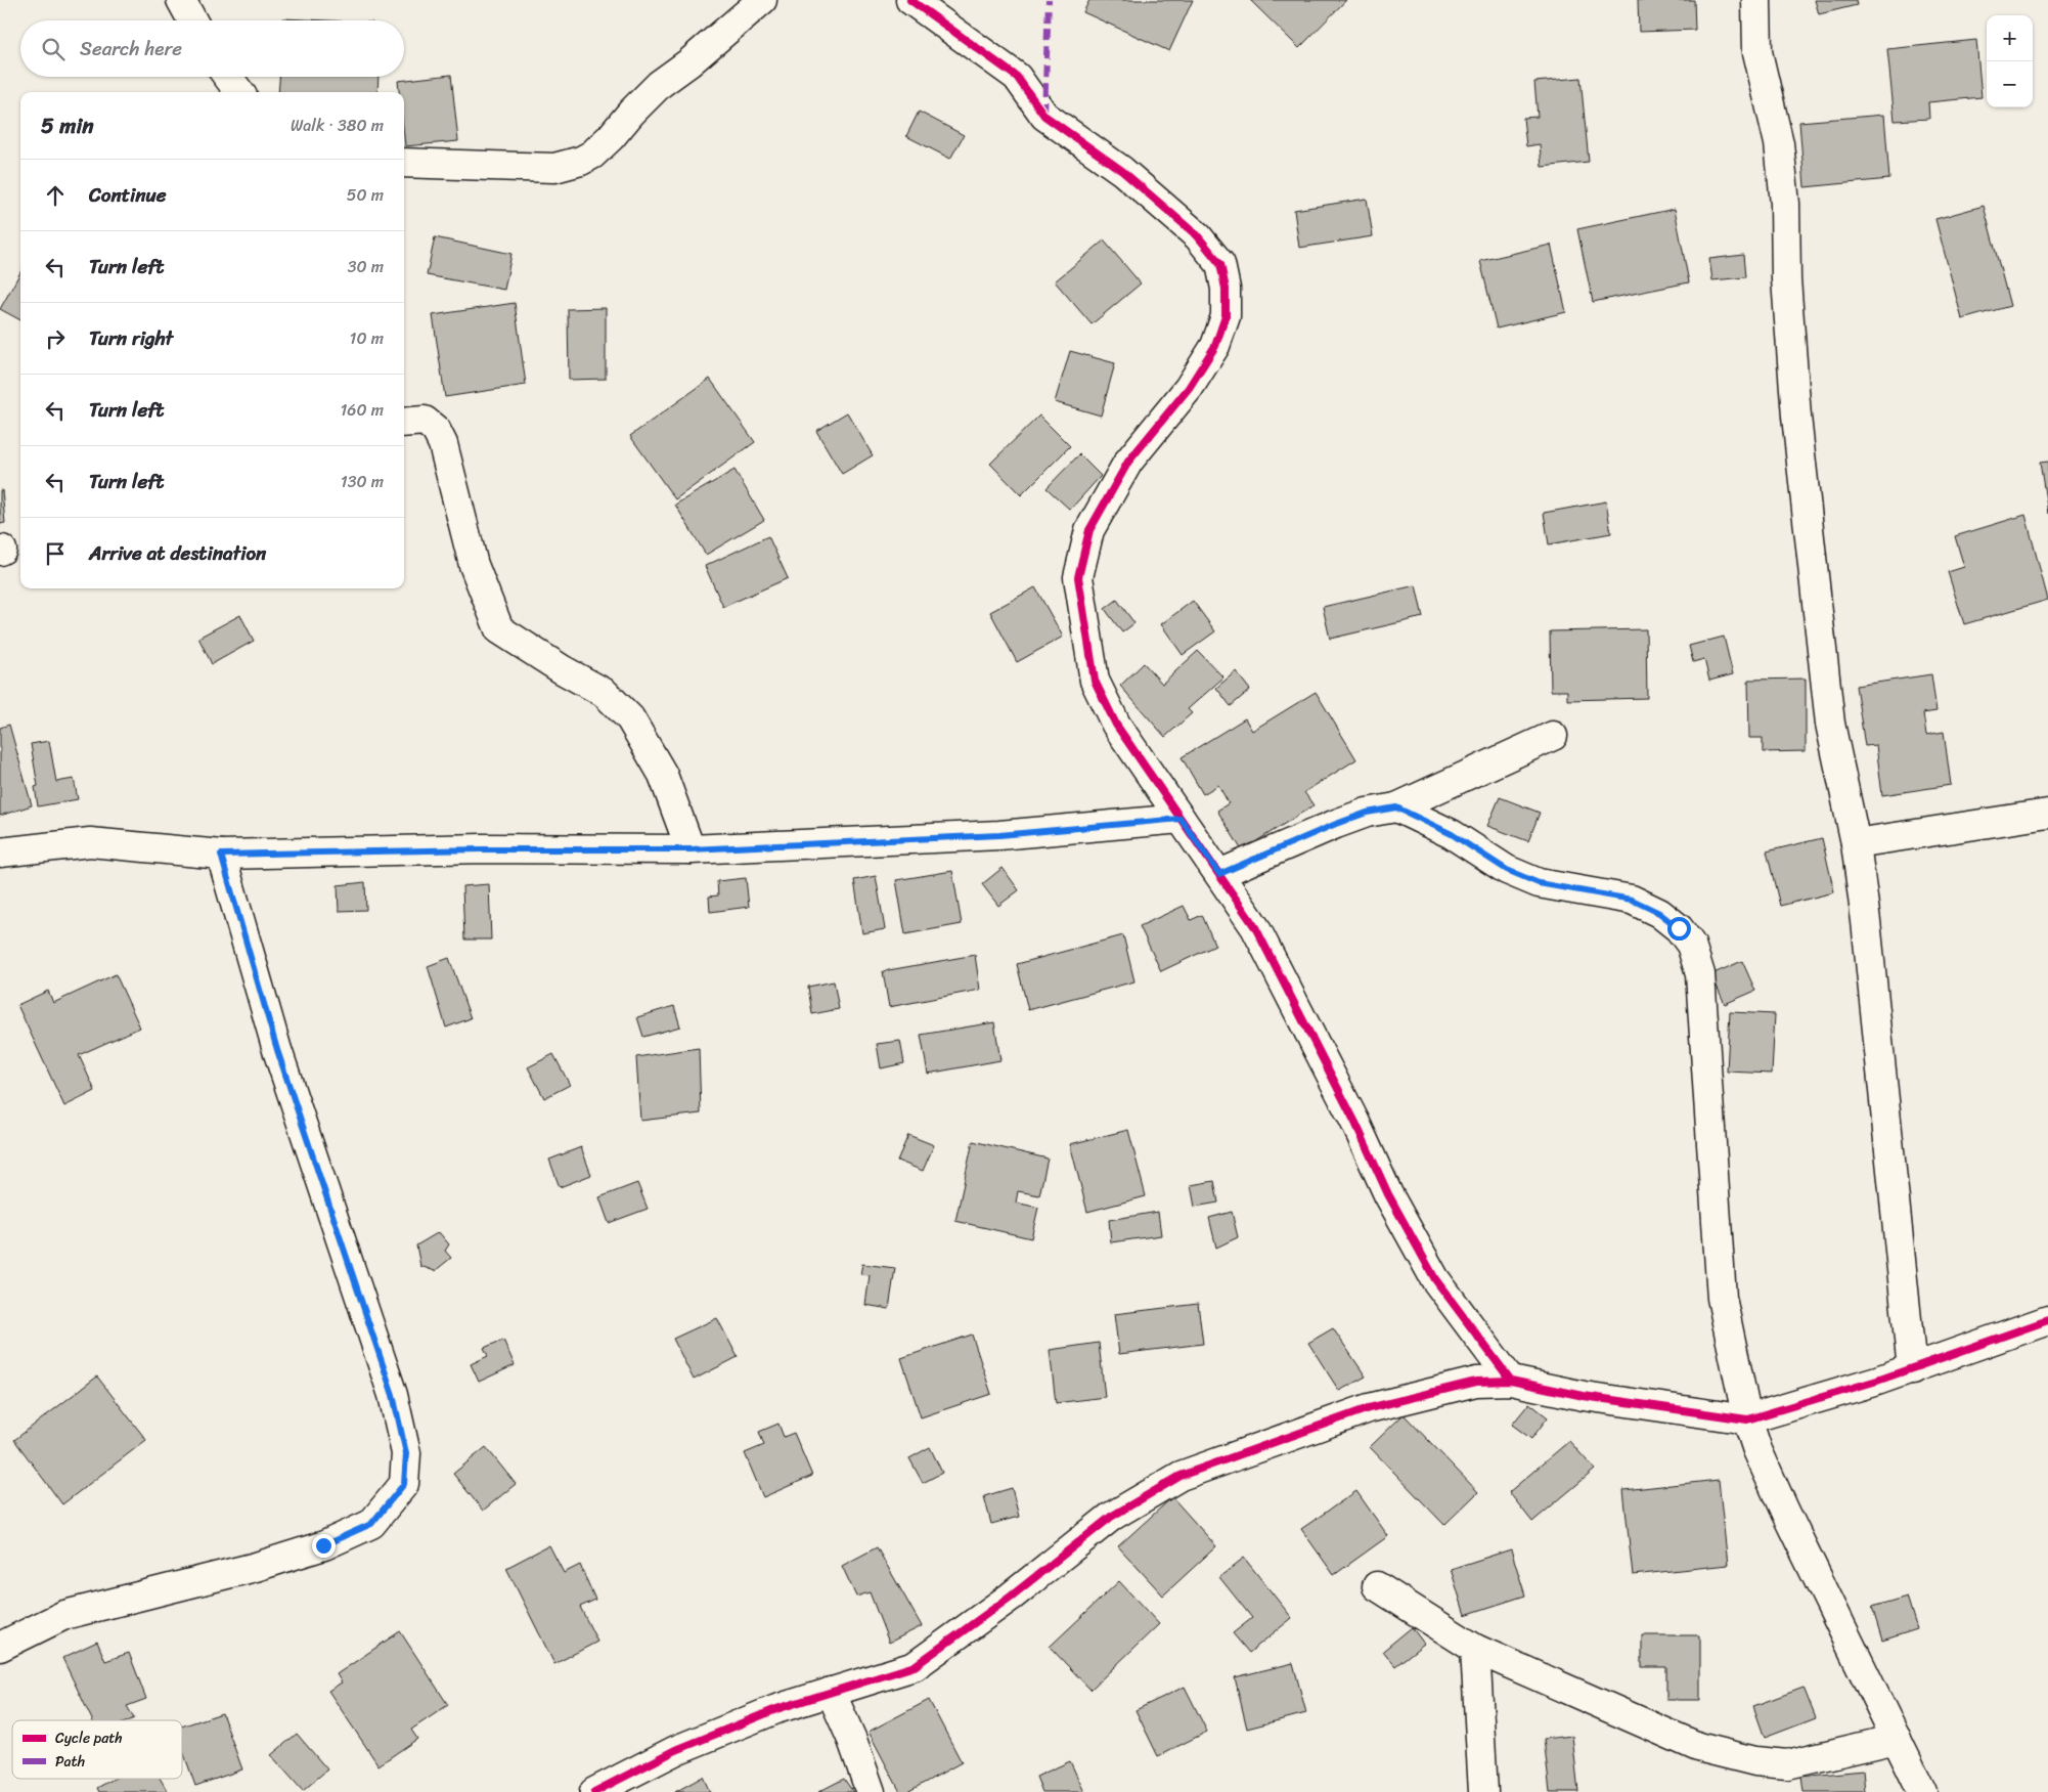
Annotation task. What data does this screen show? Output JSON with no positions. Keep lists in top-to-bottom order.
{
  "legend": ["Cycle path", "Path"],
  "page": {
    "map_buttons": ["+", "−"],
    "search": "Search here",
    "heading": ["5 min", "Walk · 380 m"],
    "list": [
      ["Continue", "50 m"],
      ["Turn left", "30 m"],
      ["Turn right", "10 m"],
      ["Turn left", "160 m"],
      ["Turn left", "130 m"],
      "Arrive at destination"
    ]
  }
}
